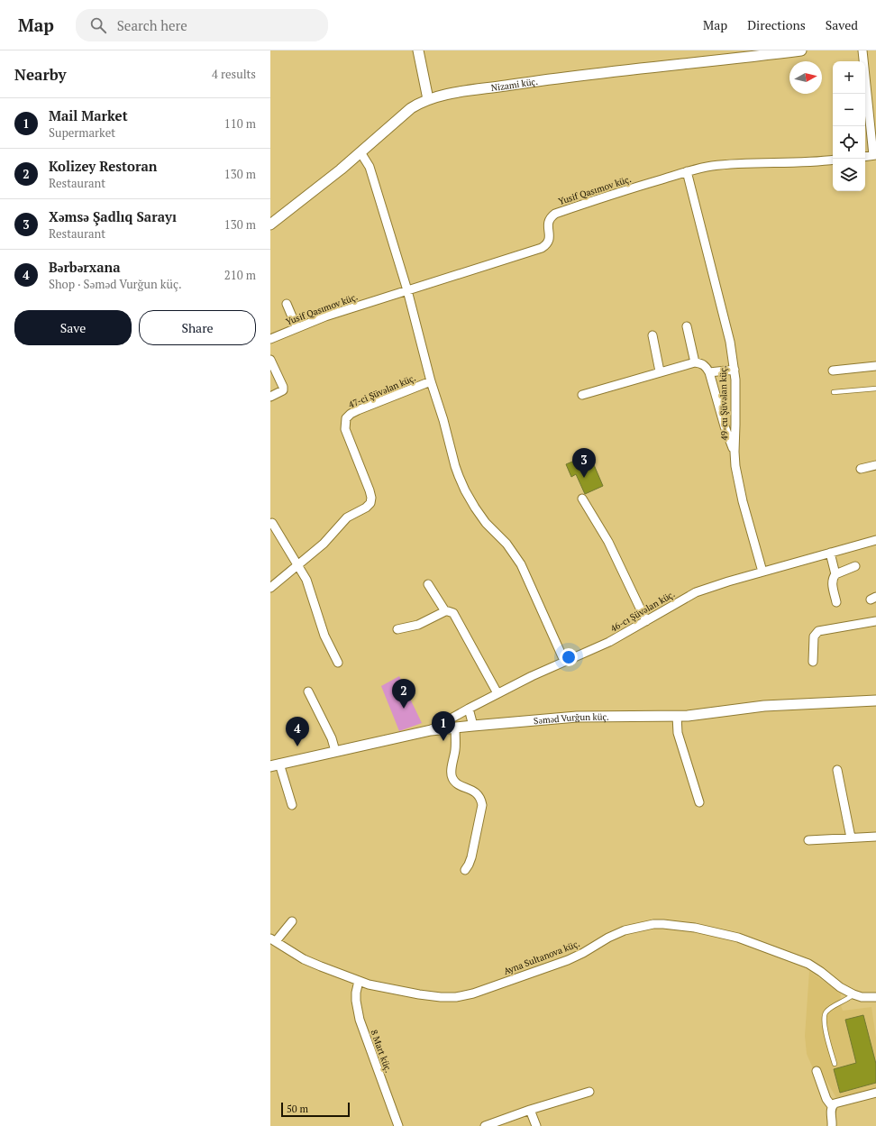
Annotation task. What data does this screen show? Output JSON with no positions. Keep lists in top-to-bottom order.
{
  "streets": {
    "street": [
      "Nizami küç.",
      "Yusif Qasımov küç.",
      "47-ci Şüvəlan küç.",
      "49-cu Şüvəlan küç.",
      "46-cı Şüvəlan küç.",
      "Səməd Vurğun küç.",
      "Ayna Sultanova küç.",
      "8 Mart küç."
    ]
  },
  "crossings": [
    ["Yusif Qasımov küç.", "49-cu Şüvəlan küç."],
    ["49-cu Şüvəlan küç.", "46-cı Şüvəlan küç."],
    ["46-cı Şüvəlan küç.", "Səməd Vurğun küç."],
    ["Ayna Sultanova küç.", "8 Mart küç."]
  ],
  "scale_bar": "50 m",
  "north": "right",
  "page": {
    "header": "Map",
    "search": "Search here",
    "nav": ["Map", "Directions", "Saved"],
    "heading": ["Nearby", "4 results"],
    "map_buttons": ["+", "−"],
    "list": [
      {
        "mark": "1",
        "name": "Mail Market",
        "note": "Supermarket",
        "value": "110 m"
      },
      {
        "mark": "2",
        "name": "Kolizey Restoran",
        "note": "Restaurant",
        "value": "130 m"
      },
      {
        "mark": "3",
        "name": "Xəmsə Şadlıq Sarayı",
        "note": "Restaurant",
        "value": "130 m"
      },
      {
        "mark": "4",
        "name": "Bərbərxana",
        "note": "Shop · Səməd Vurğun küç.",
        "value": "210 m"
      }
    ],
    "buttons": ["Save", "Share"],
    "pins": [
      "3",
      "2",
      "1",
      "4"
    ],
    "scale": "50 m"
  }
}
